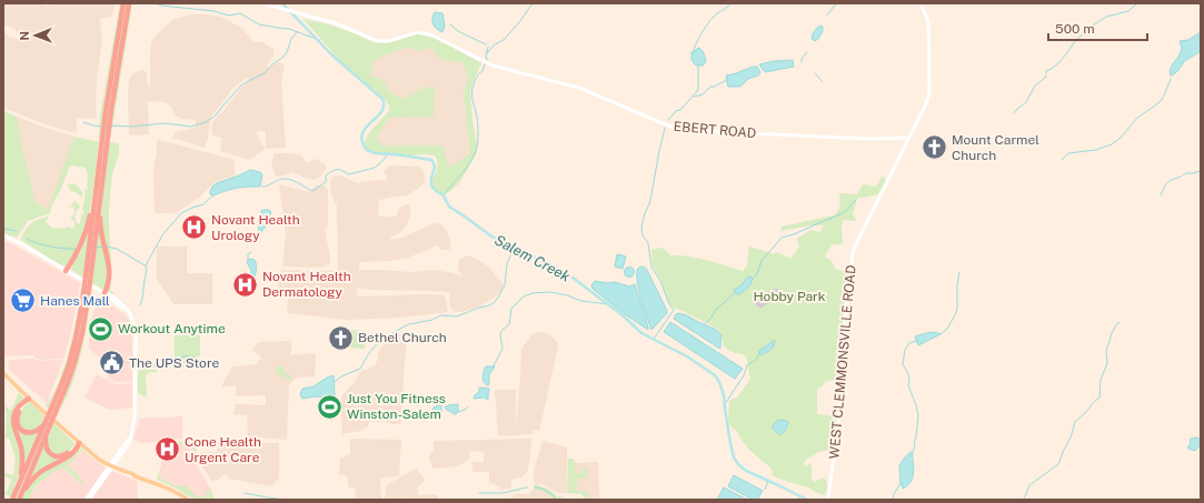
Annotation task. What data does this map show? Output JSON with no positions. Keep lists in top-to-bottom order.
{
  "streets": {
    "main road": ["EBERT ROAD", "WEST CLEMMONSVILLE ROAD"]
  },
  "crossings": [
    ["EBERT ROAD", "WEST CLEMMONSVILLE ROAD"]
  ],
  "water": ["Salem Creek"],
  "parks": ["Hobby Park"],
  "places": {
    "church": ["Mount Carmel Church", "Bethel Church"],
    "hospital": ["Novant Health Urology", "Novant Health Dermatology", "Cone Health Urgent Care"],
    "supermarket": ["Hanes Mall"],
    "sports": ["Workout Anytime", "Just You Fitness Winston-Salem"],
    "public building": ["The UPS Store"]
  },
  "scale_bar": "500 m",
  "north": "left"
}
